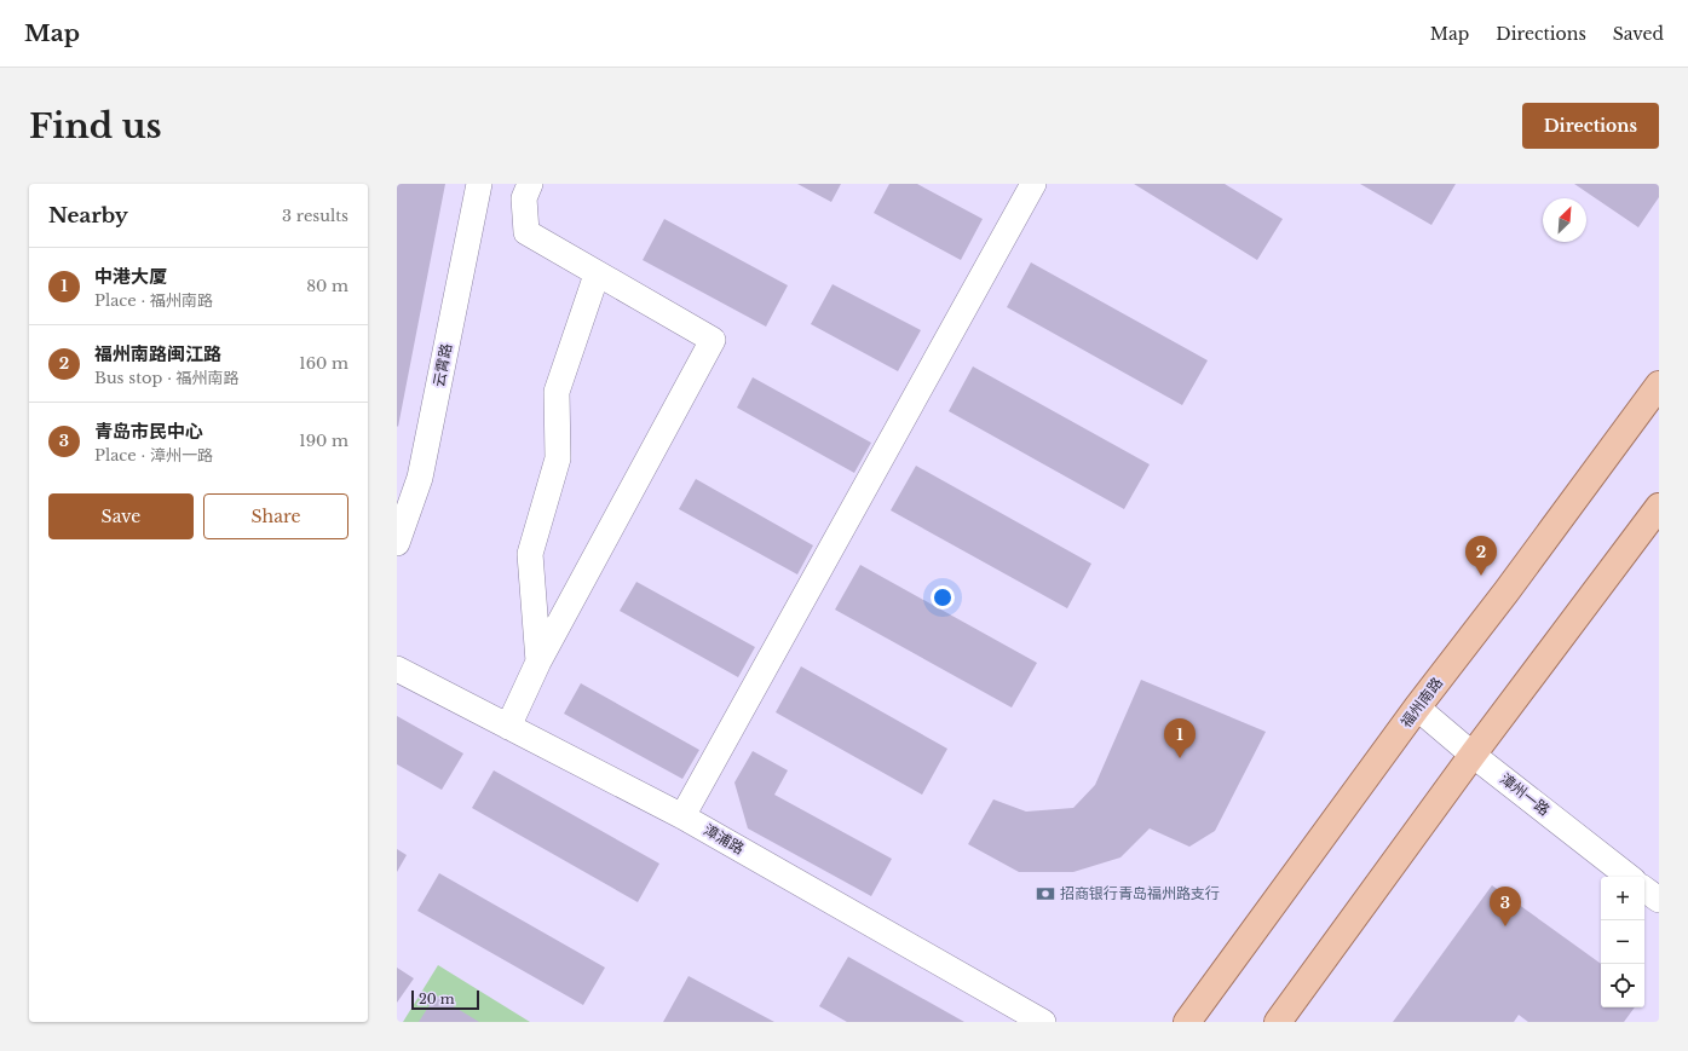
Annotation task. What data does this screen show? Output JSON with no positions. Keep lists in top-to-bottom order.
{
  "streets": {
    "main road": ["福州南路"],
    "street": ["云霄路", "漳州一路", "漳浦路"]
  },
  "crossings": [
    ["福州南路", "漳州一路"]
  ],
  "places": {
    "bank": ["招商银行青岛福州路支行"]
  },
  "scale_bar": "20 m",
  "north": "top right",
  "page": {
    "header": "Map",
    "nav": ["Map", "Directions", "Saved"],
    "buttons": [
      "Directions",
      ["Save", "Share"]
    ],
    "title": "Find us",
    "heading": ["Nearby", "3 results"],
    "list": [
      {
        "mark": "1",
        "name": "中港大厦",
        "note": "Place · 福州南路",
        "value": "80 m"
      },
      {
        "mark": "2",
        "name": "福州南路闽江路",
        "note": "Bus stop · 福州南路",
        "value": "160 m"
      },
      {
        "mark": "3",
        "name": "青岛市民中心",
        "note": "Place · 漳州一路",
        "value": "190 m"
      }
    ],
    "pins": ["2", "1", "3"],
    "map_buttons": ["+", "−"],
    "scale": "20 m"
  }
}
